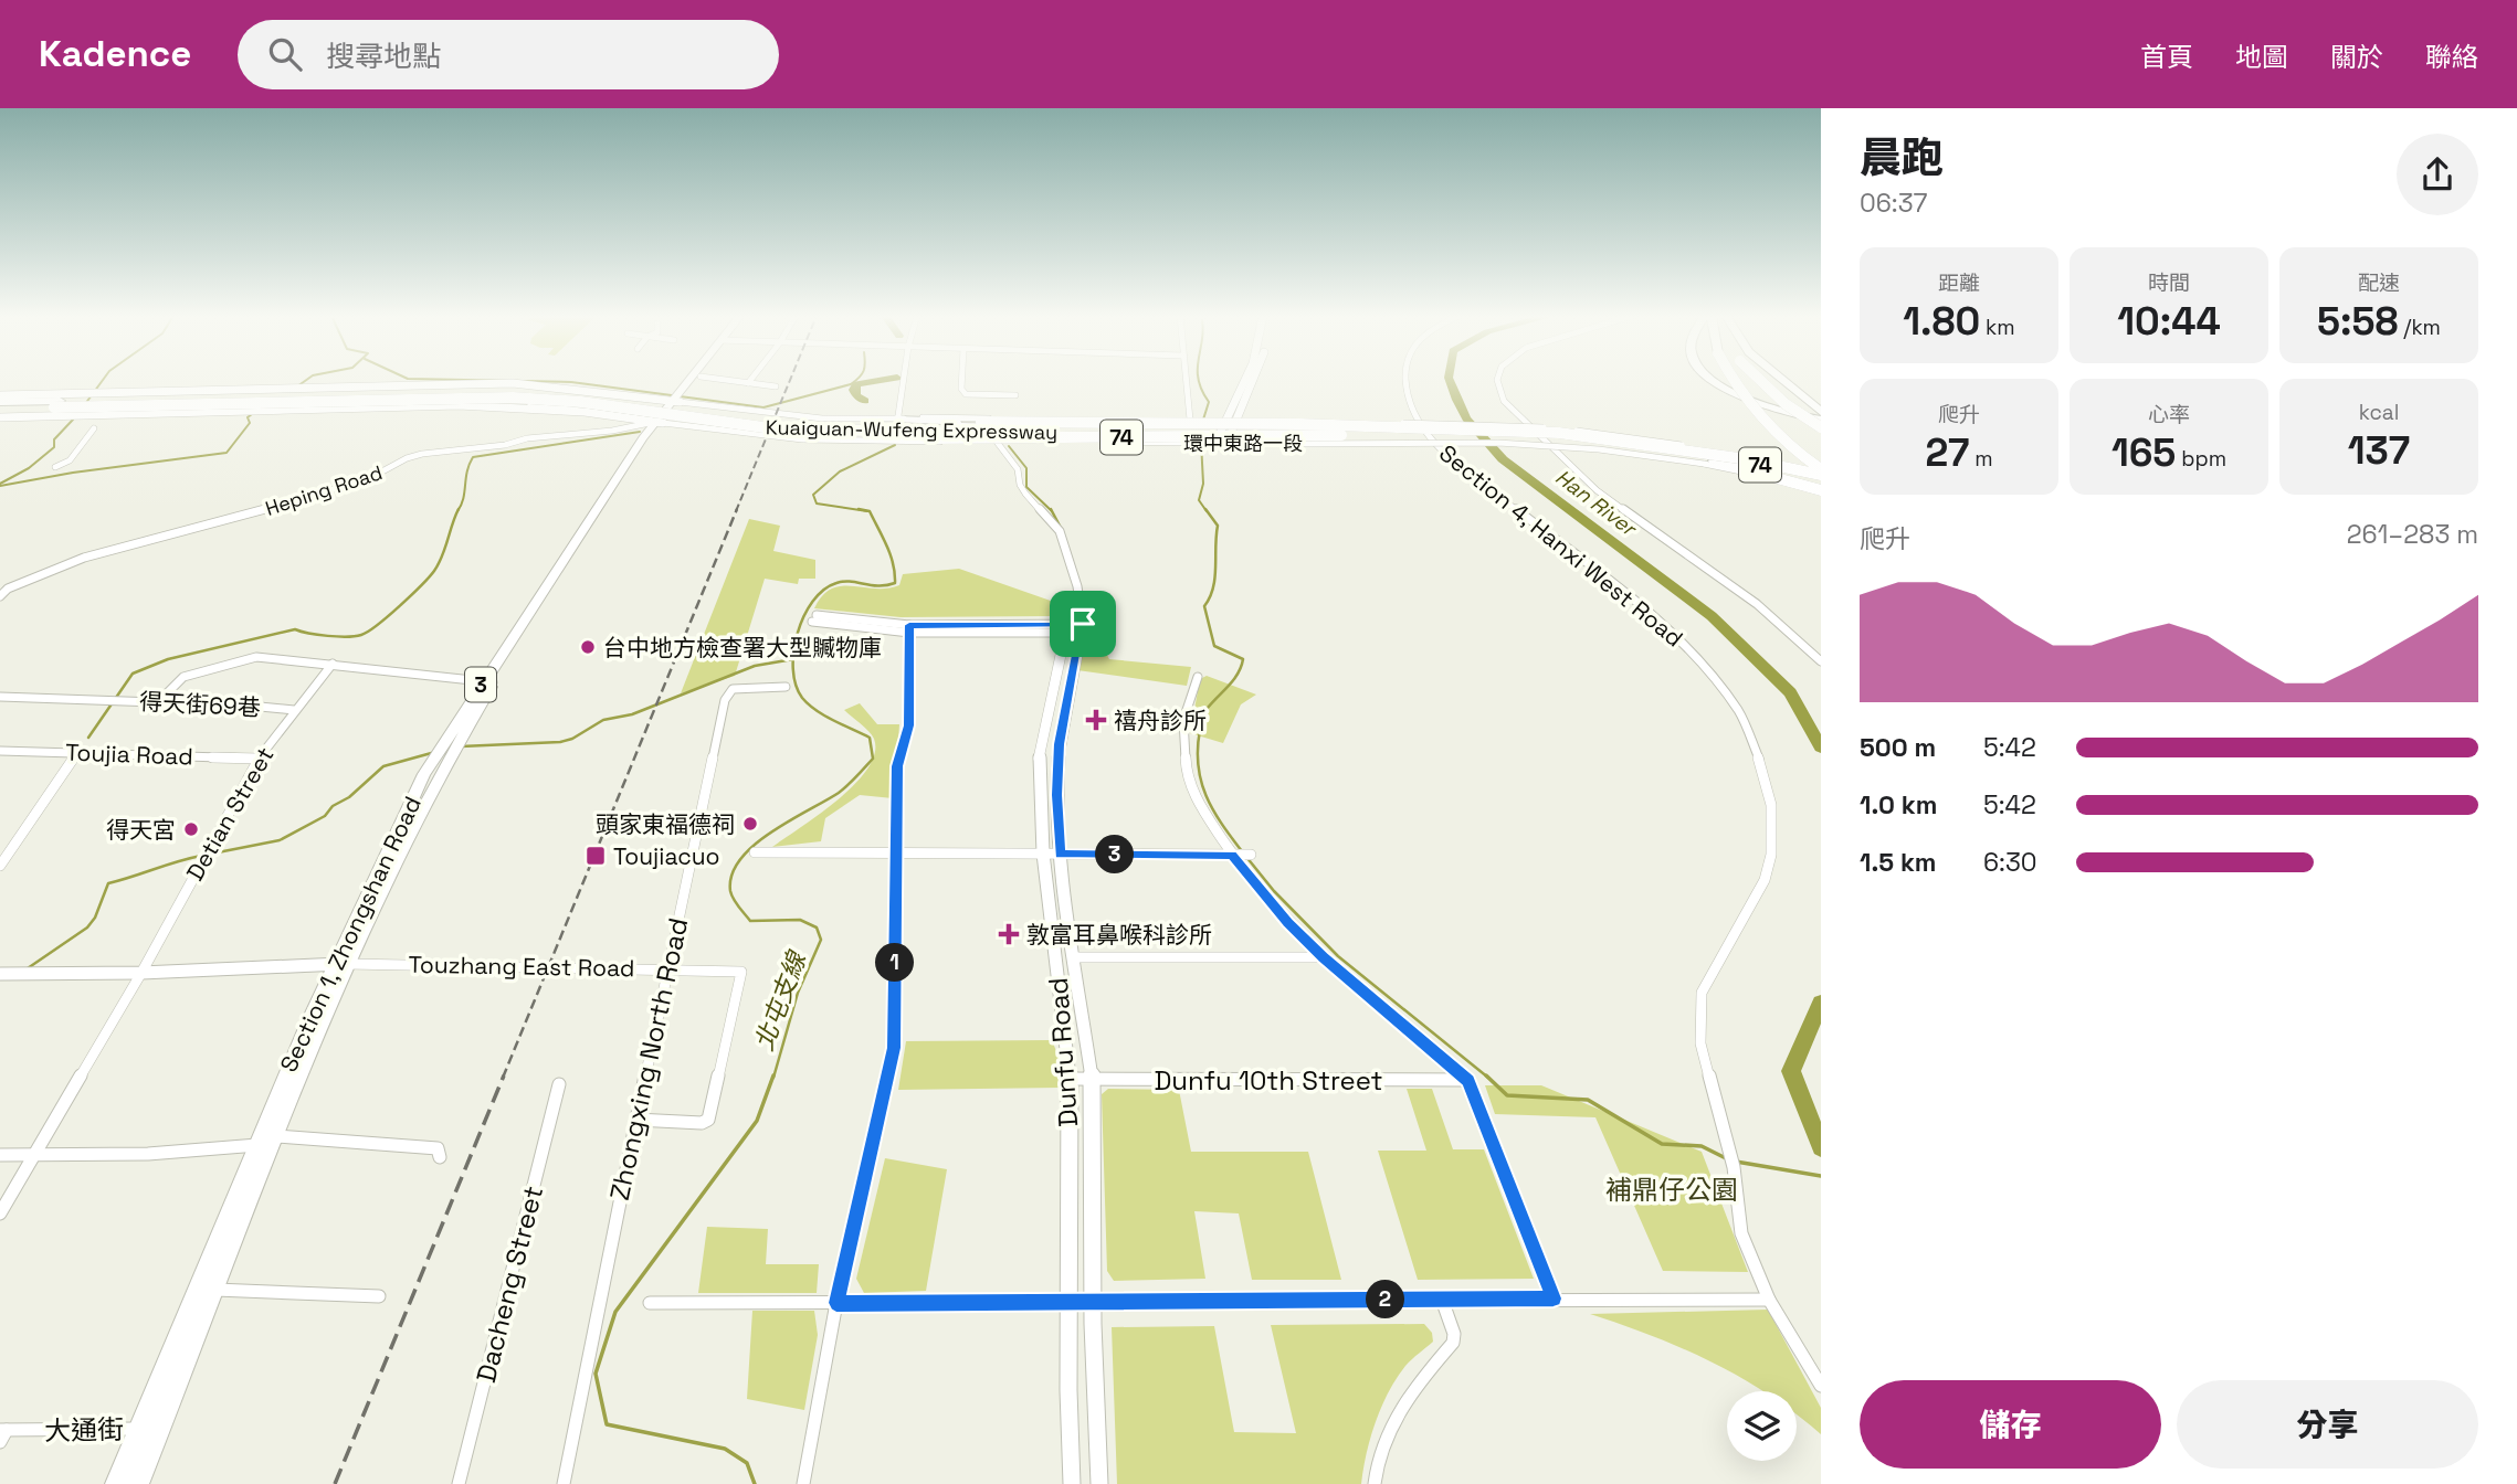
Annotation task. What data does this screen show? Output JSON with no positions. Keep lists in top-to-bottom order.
{
  "streets": {
    "highway": ["Kuaiguan-Wufeng Expressway", "74"],
    "main road": ["3", "Section 1, Zhongshan Road"],
    "street": [
      "環中東路一段",
      "Heping Road",
      "Section 4, Hanxi West Road",
      "得天街69巷",
      "Toujia Road",
      "Detian Street",
      "Touzhang East Road",
      "Dunfu Road",
      "Zhongxing North Road",
      "Dunfu 10th Street",
      "Dacheng Street",
      "大通街"
    ]
  },
  "crossings": [
    ["Kuaiguan-Wufeng Expressway", "74"],
    ["Kuaiguan-Wufeng Expressway", "環中東路一段"],
    ["74", "環中東路一段"],
    ["環中東路一段", "Heping Road"],
    ["環中東路一段", "3"],
    ["環中東路一段", "Section 1, Zhongshan Road"],
    ["Heping Road", "3"],
    ["Heping Road", "Section 1, Zhongshan Road"],
    ["3", "Section 1, Zhongshan Road"],
    ["得天街69巷", "Detian Street"],
    ["Toujia Road", "Detian Street"],
    ["Section 1, Zhongshan Road", "Touzhang East Road"],
    ["Section 1, Zhongshan Road", "大通街"],
    ["Touzhang East Road", "Zhongxing North Road"],
    ["Dunfu Road", "Dunfu 10th Street"]
  ],
  "water": ["Han River", "北屯支線"],
  "parks": ["補鼎仔公園"],
  "places": {
    "other": ["台中地方檢查署大型贓物庫", "頭家東福德祠", "得天宮"],
    "health": ["禧舟診所", "敦富耳鼻喉科診所"],
    "transit": ["Toujiacuo"]
  },
  "page": {
    "header": "Kadence",
    "search": "搜尋地點",
    "nav": [
      "首頁",
      "地圖",
      "關於",
      "聯絡"
    ],
    "heading": ["晨跑", "06:37"],
    "stats": [
      ["距離", "1.80 km"],
      ["時間", "10:44"],
      ["配速", "5:58 /km"],
      ["爬升", "27 m"],
      ["心率", "165 bpm"],
      ["kcal", "137"]
    ],
    "chart": ["爬升", "261–283 m"],
    "list": [
      {
        "name": "500 m",
        "note": "5:42"
      },
      {
        "name": "1.0 km",
        "note": "5:42"
      },
      {
        "name": "1.5 km",
        "note": "6:30"
      }
    ],
    "pins": ["3", "1", "2"],
    "buttons": ["儲存", "分享"]
  }
}
